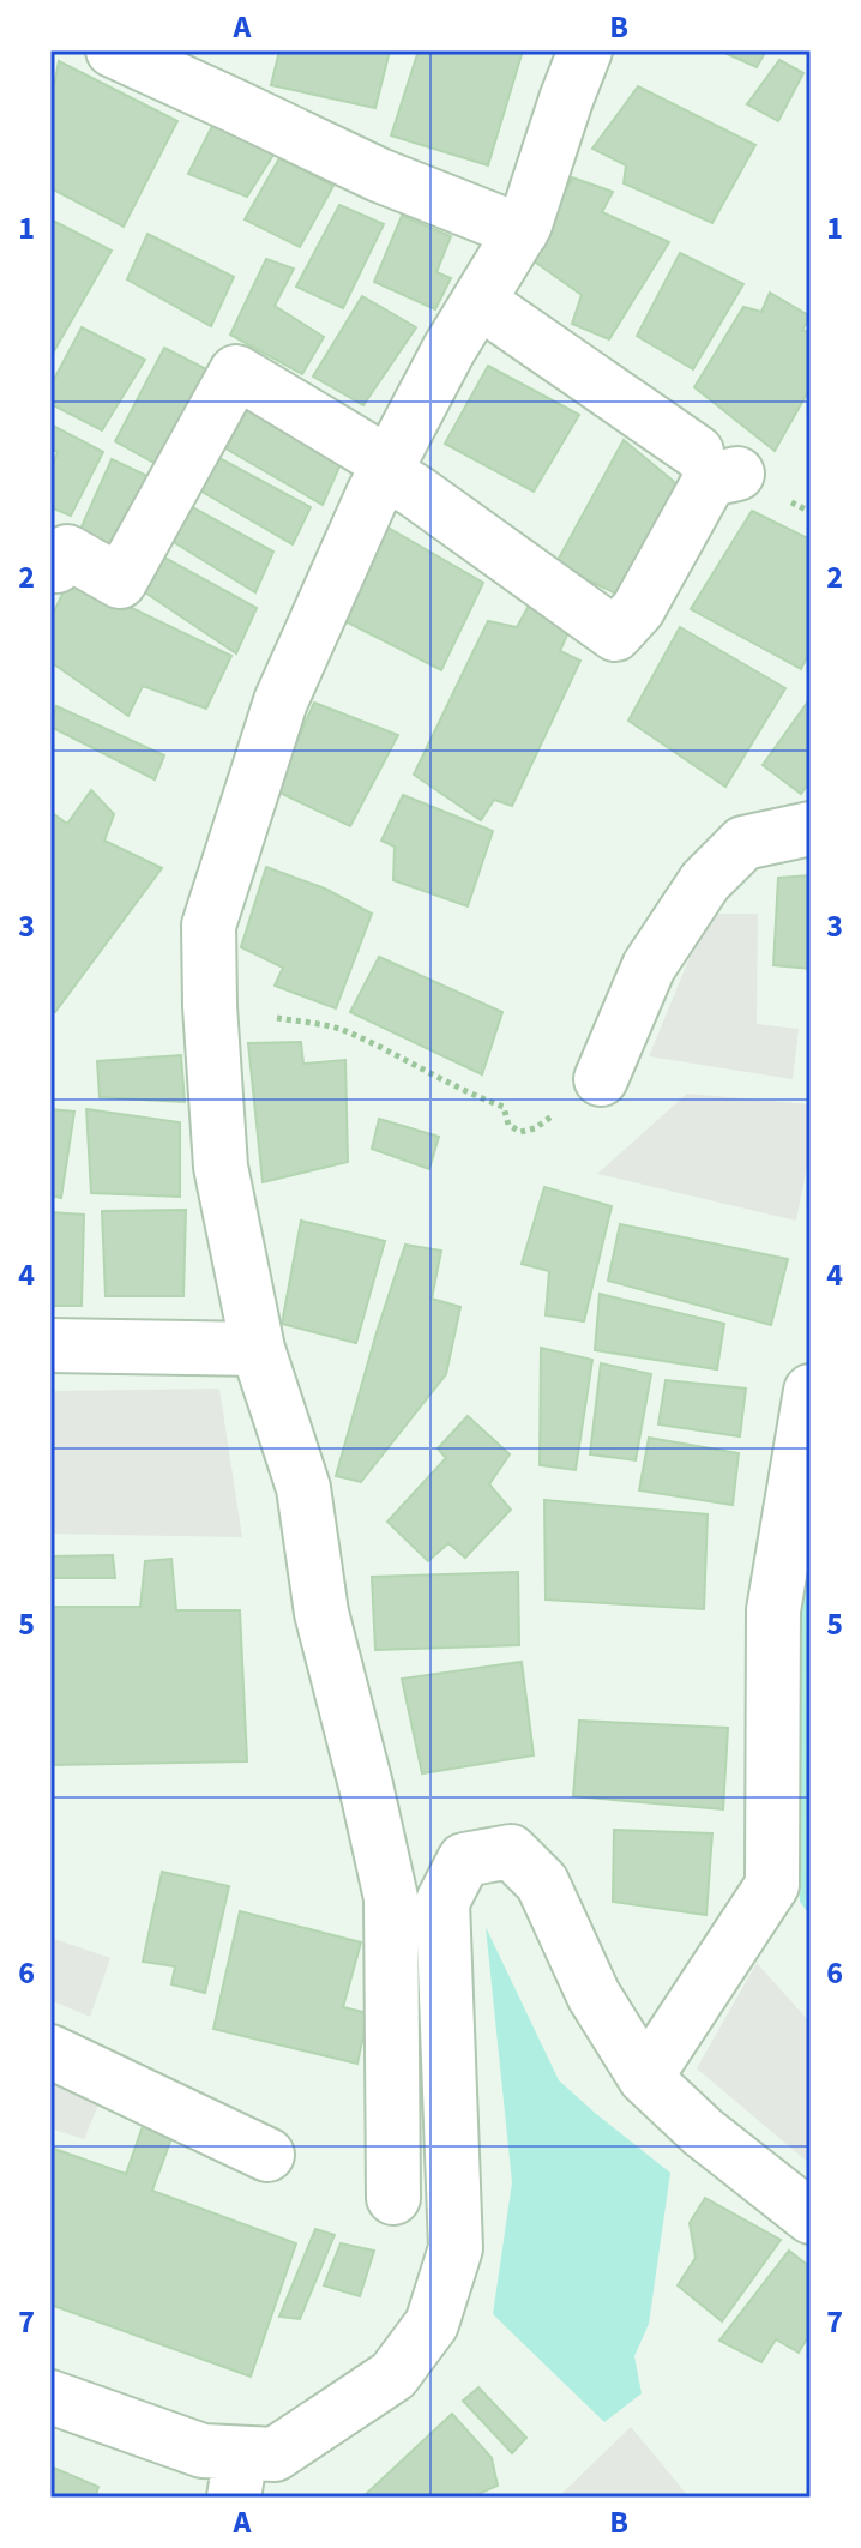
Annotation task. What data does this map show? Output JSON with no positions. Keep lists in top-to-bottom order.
{
  "grid": {
    "columns": ["A", "B"],
    "rows": [
      "1",
      "2",
      "3",
      "4",
      "5",
      "6",
      "7"
    ]
  }
}
